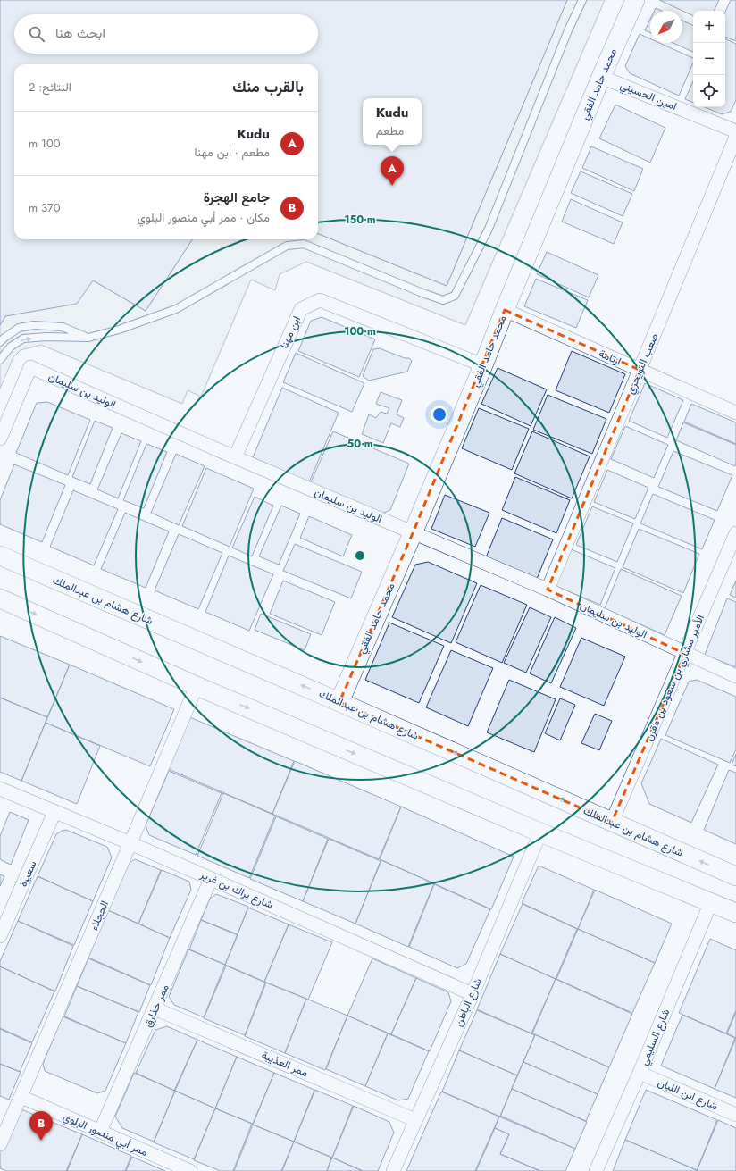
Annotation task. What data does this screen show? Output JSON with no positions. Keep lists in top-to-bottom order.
{
  "streets": {
    "street": [
      "محمد حامد الفقي",
      "امين الحسيني",
      "ابن مهنا",
      "ارتامة",
      "صعب التويجري",
      "الوليد بن سليمان",
      "شارع هشام بن عبدالملك",
      "الأمير مشاري بن سعود بن مقرن",
      "سعيرة",
      "شارع براك بن غرير",
      "الحجلاء",
      "شارع الباطن",
      "ممر حذارق",
      "شارع السليمي",
      "ممر العذيبة",
      "شارع ابن اللبان",
      "ممر أبي منصور البلوي"
    ]
  },
  "crossings": [
    ["محمد حامد الفقي", "امين الحسيني"],
    ["محمد حامد الفقي", "ابن مهنا"],
    ["محمد حامد الفقي", "ارتامة"],
    ["محمد حامد الفقي", "الوليد بن سليمان"],
    ["محمد حامد الفقي", "شارع هشام بن عبدالملك"],
    ["ابن مهنا", "الوليد بن سليمان"],
    ["ارتامة", "صعب التويجري"],
    ["صعب التويجري", "الوليد بن سليمان"],
    ["الوليد بن سليمان", "الأمير مشاري بن سعود بن مقرن"],
    ["شارع هشام بن عبدالملك", "الأمير مشاري بن سعود بن مقرن"],
    ["سعيرة", "شارع براك بن غرير"],
    ["شارع براك بن غرير", "الحجلاء"],
    ["شارع براك بن غرير", "شارع الباطن"],
    ["شارع براك بن غرير", "ممر حذارق"],
    ["الحجلاء", "ممر أبي منصور البلوي"],
    ["شارع الباطن", "ممر العذيبة"],
    ["ممر حذارق", "ممر العذيبة"],
    ["ممر حذارق", "ممر أبي منصور البلوي"],
    ["شارع السليمي", "شارع ابن اللبان"]
  ],
  "north": "bottom left",
  "page": {
    "map_buttons": ["+", "−"],
    "search": "ابحث هنا",
    "heading": ["بالقرب منك", "النتائج: 2"],
    "popup": ["Kudu", "مطعم"],
    "list": [
      {
        "mark": "A",
        "name": "Kudu",
        "note": "مطعم · ابن مهنا",
        "value": "100 m"
      },
      {
        "mark": "B",
        "name": "جامع الهجرة",
        "note": "مكان · ممر أبي منصور البلوي",
        "value": "370 m"
      }
    ],
    "pins": ["A", "B"]
  },
  "rings": ["150 m", "100 m", "50 m"]
}
